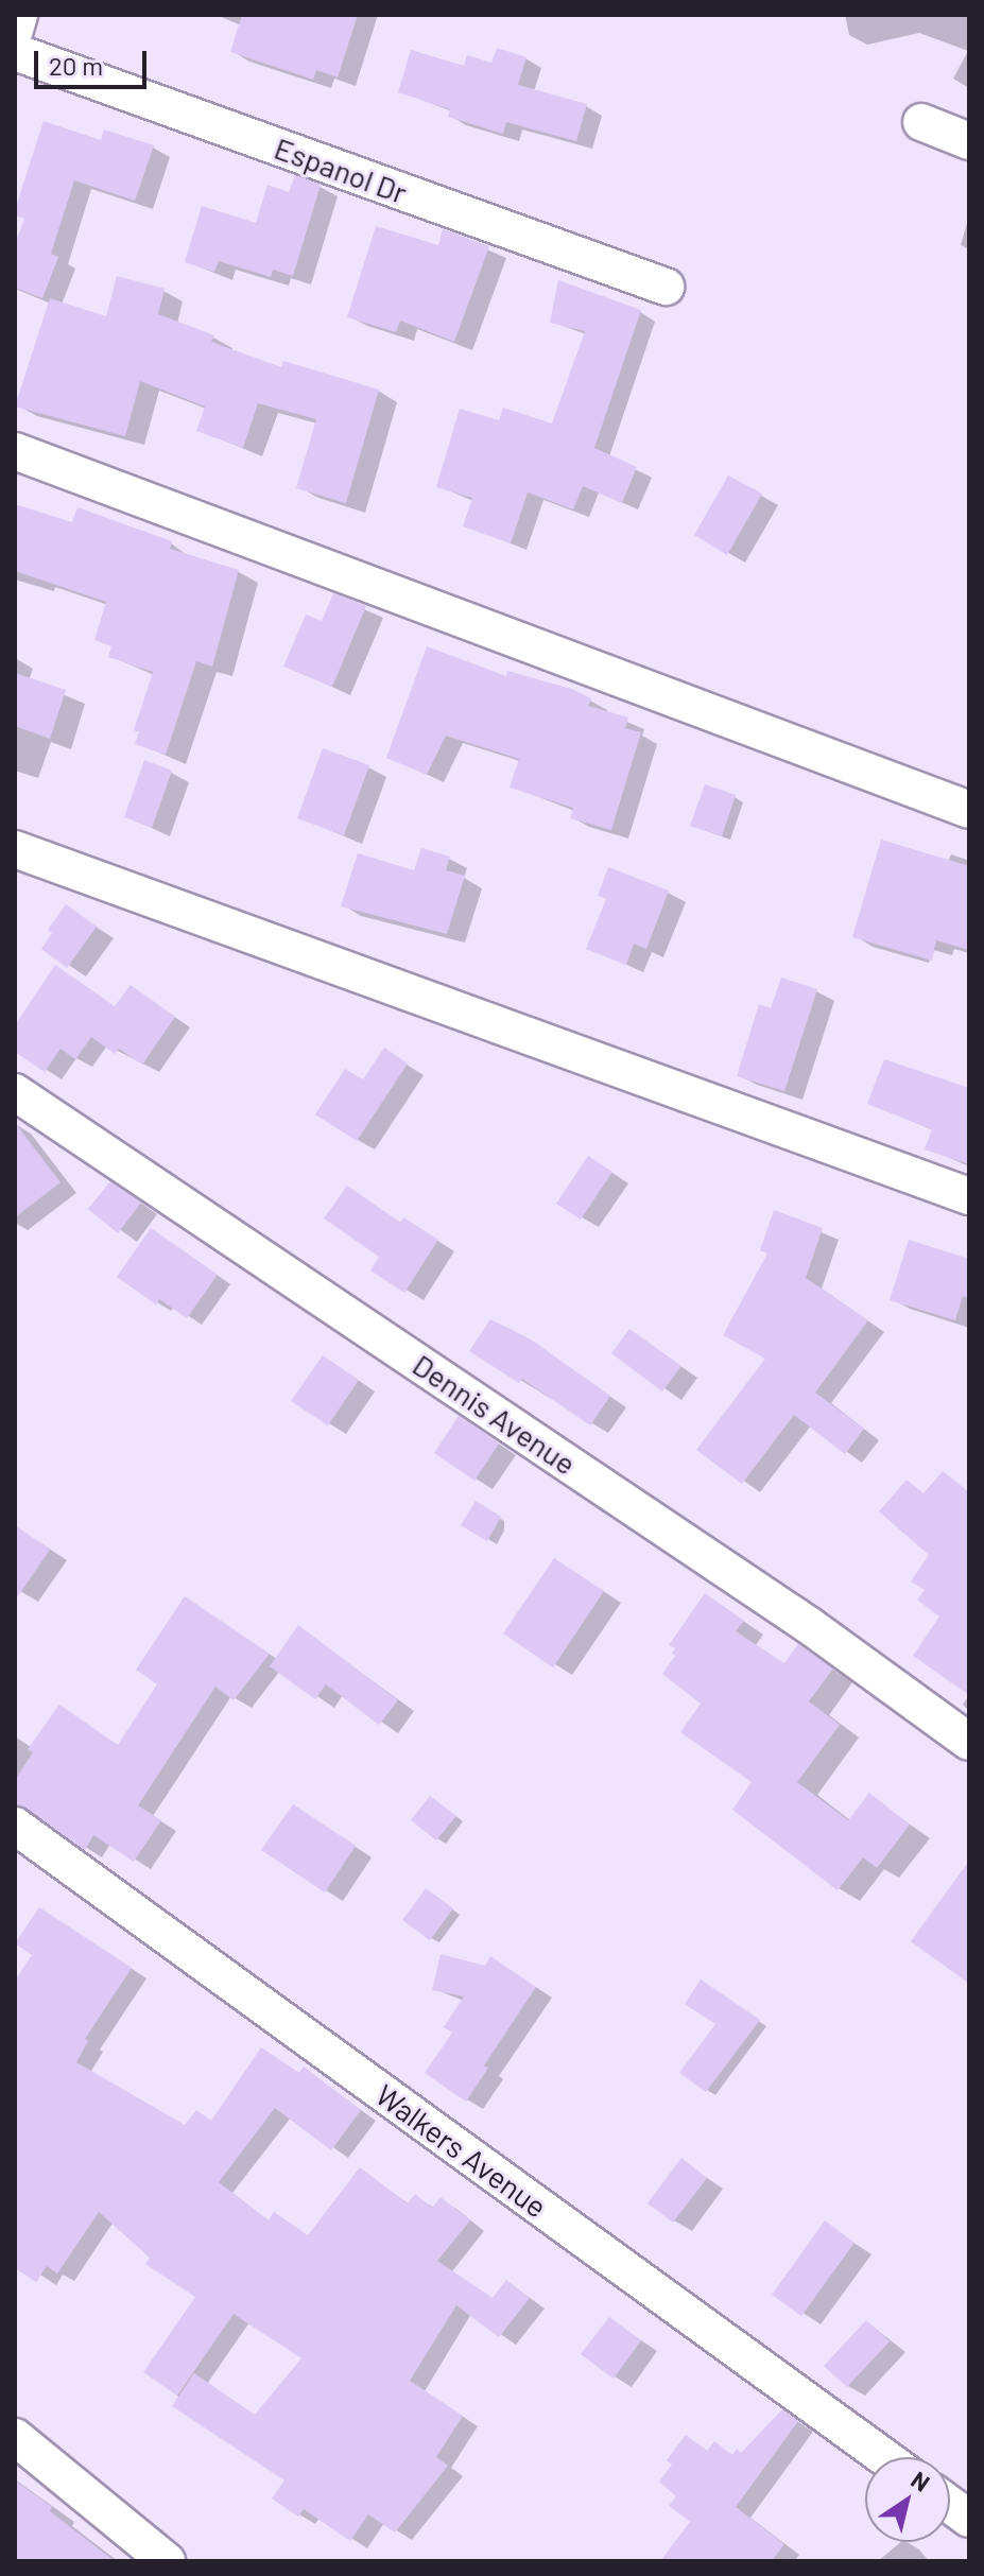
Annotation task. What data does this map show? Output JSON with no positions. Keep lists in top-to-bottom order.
{
  "streets": {
    "street": ["Espanol Dr", "Dennis Avenue", "Walkers Avenue"]
  },
  "scale_bar": "20 m",
  "north": "top right"
}
